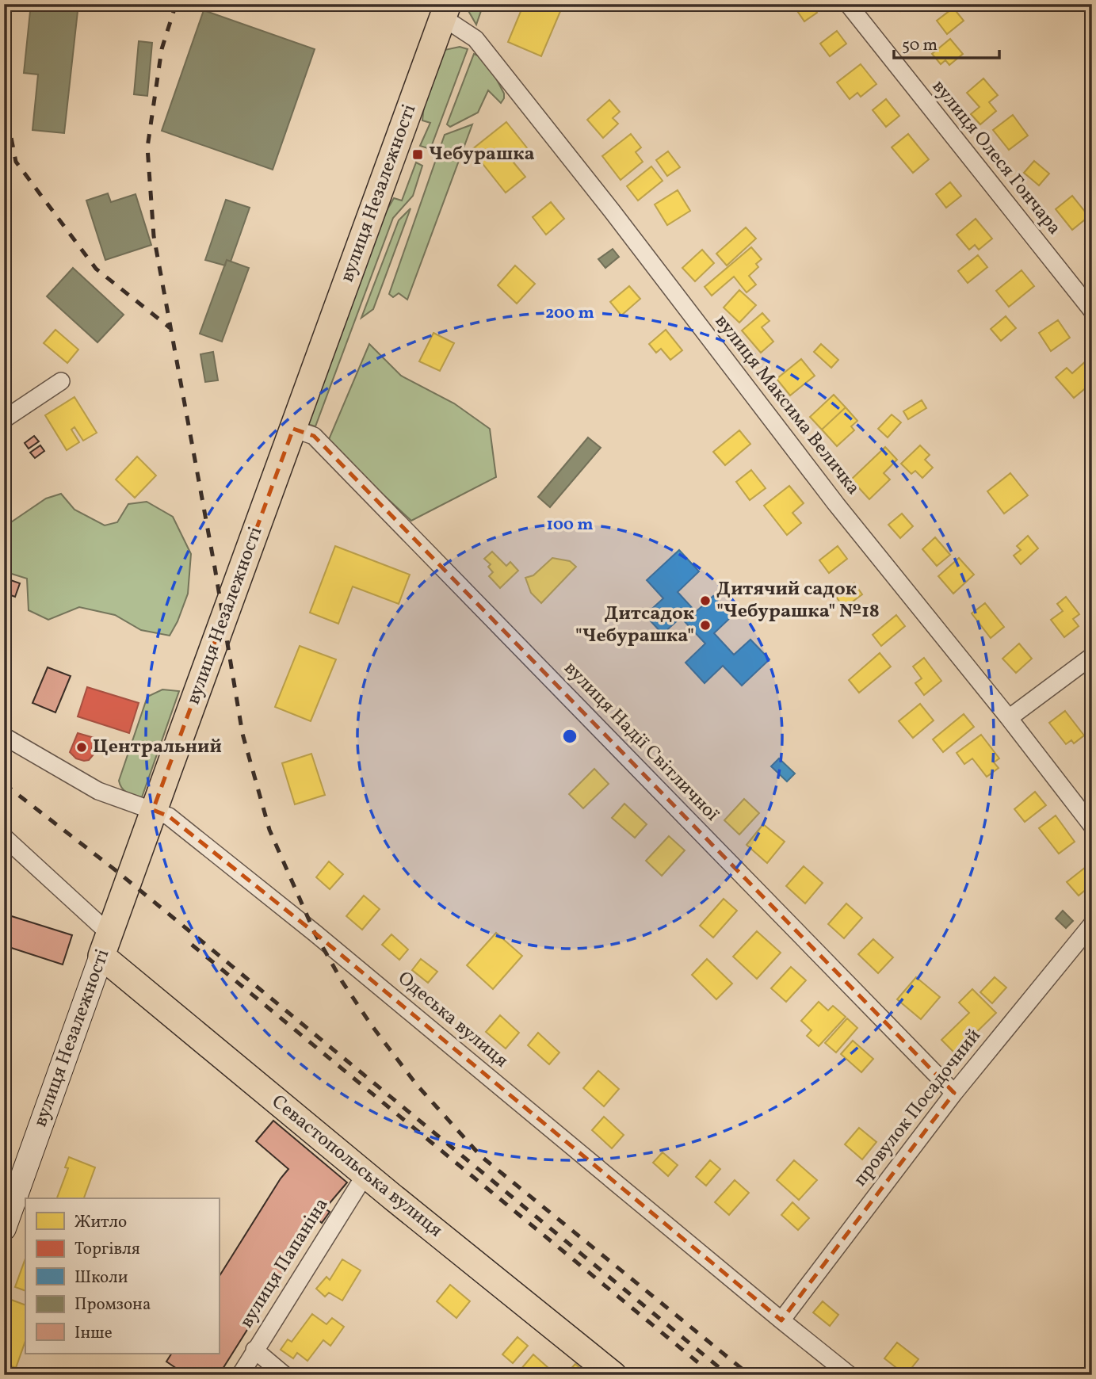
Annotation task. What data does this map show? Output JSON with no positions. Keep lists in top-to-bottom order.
{
  "streets": {
    "main road": ["вулиця Незалежності", "Севастопольська вулиця"],
    "street": [
      "вулиця Олеся Гончара",
      "вулиця Максима Величка",
      "вулиця Надії Світличної",
      "Одеська вулиця",
      "провулок Посадочний",
      "вулиця Папаніна"
    ]
  },
  "crossings": [
    ["вулиця Незалежності", "вулиця Максима Величка"],
    ["вулиця Незалежності", "вулиця Надії Світличної"],
    ["вулиця Незалежності", "Одеська вулиця"],
    ["вулиця Незалежності", "Севастопольська вулиця"],
    ["вулиця Надії Світличної", "провулок Посадочний"],
    ["Одеська вулиця", "провулок Посадочний"],
    ["Севастопольська вулиця", "вулиця Папаніна"]
  ],
  "places": {
    "transit": ["Чебурашка"],
    "other": ["Дитячий садок \"Чебурашка\" №18", "Дитсадок \"Чебурашка\"", "Центральний"]
  },
  "legend": [
    "Житло",
    "Торгівля",
    "Школи",
    "Промзона",
    "Інше"
  ],
  "scale_bar": "50 m",
  "rings": ["200 m", "100 m"]
}
